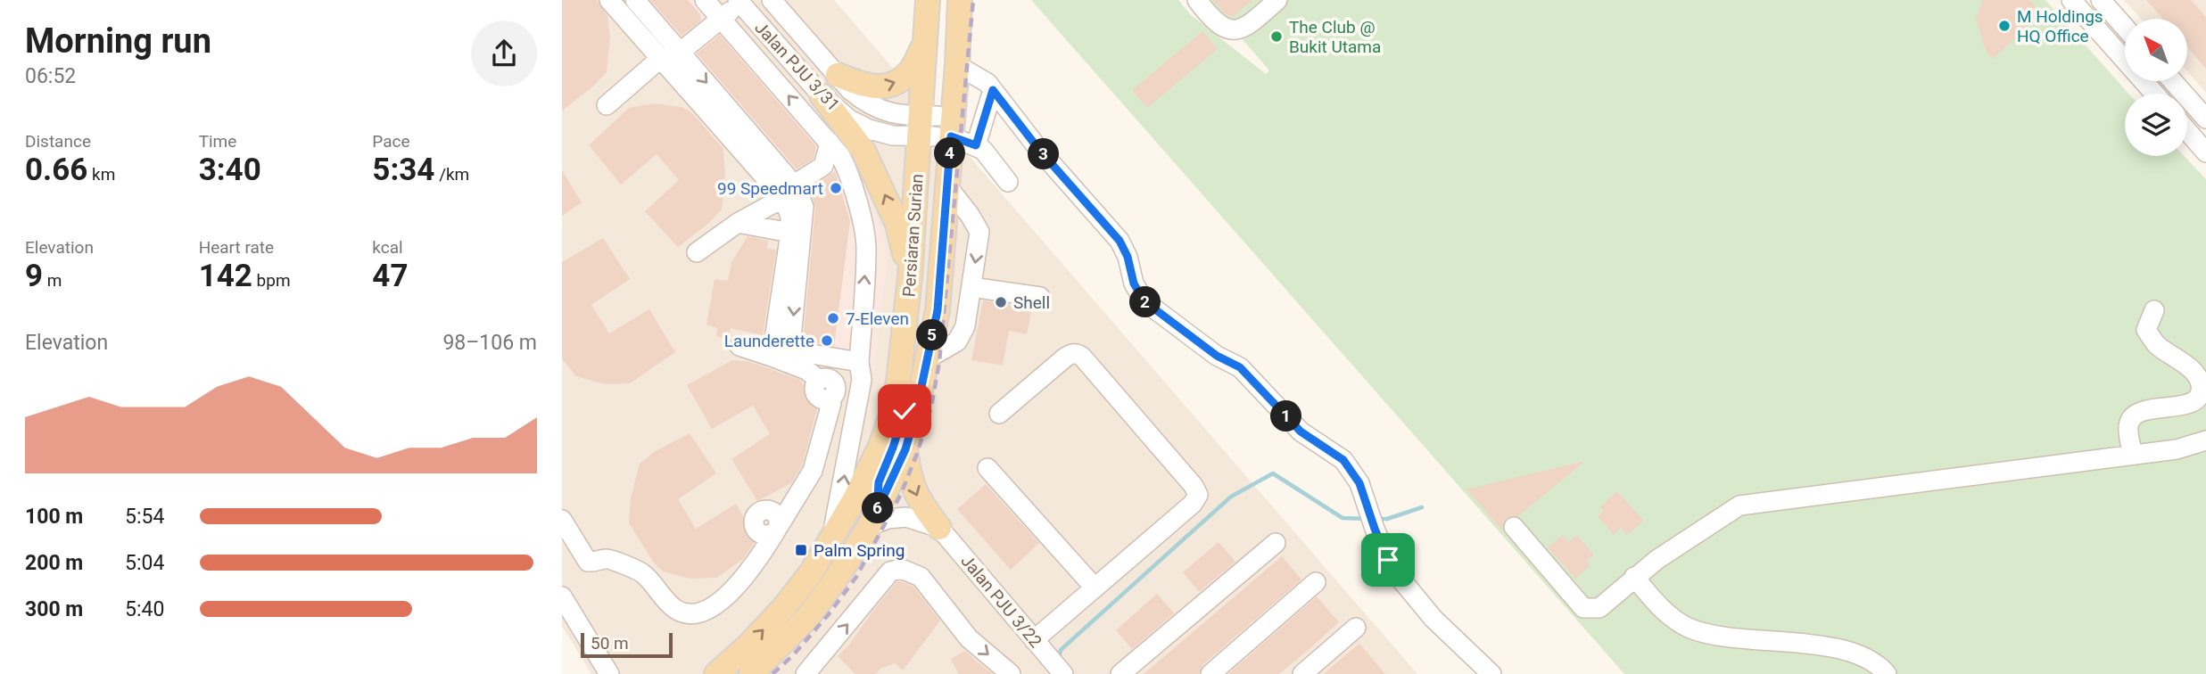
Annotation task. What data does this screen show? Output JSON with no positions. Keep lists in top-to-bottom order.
{
  "streets": {
    "main road": ["Persiaran Surian"],
    "street": ["Jalan PJU 3/31", "Jalan PJU 3/22"]
  },
  "crossings": [
    ["Jalan PJU 3/31", "Persiaran Surian"]
  ],
  "places": {
    "other": [
      "M Holdings HQ Office",
      "The Club @ Bukit Utama",
      "99 Speedmart",
      "Shell",
      "7-Eleven",
      "Launderette"
    ],
    "transit": ["Palm Spring"]
  },
  "scale_bar": "50 m",
  "north": "top left",
  "page": {
    "heading": ["Morning run", "06:52"],
    "stats": [
      ["Distance", "0.66 km"],
      ["Time", "3:40"],
      ["Pace", "5:34 /km"],
      ["Elevation", "9 m"],
      ["Heart rate", "142 bpm"],
      ["kcal", "47"]
    ],
    "pins": [
      "4",
      "3",
      "2",
      "5",
      "1",
      "6"
    ],
    "chart": ["Elevation", "98–106 m"],
    "list": [
      {
        "name": "100 m",
        "note": "5:54"
      },
      {
        "name": "200 m",
        "note": "5:04"
      },
      {
        "name": "300 m",
        "note": "5:40"
      }
    ],
    "scale": "50 m"
  }
}
